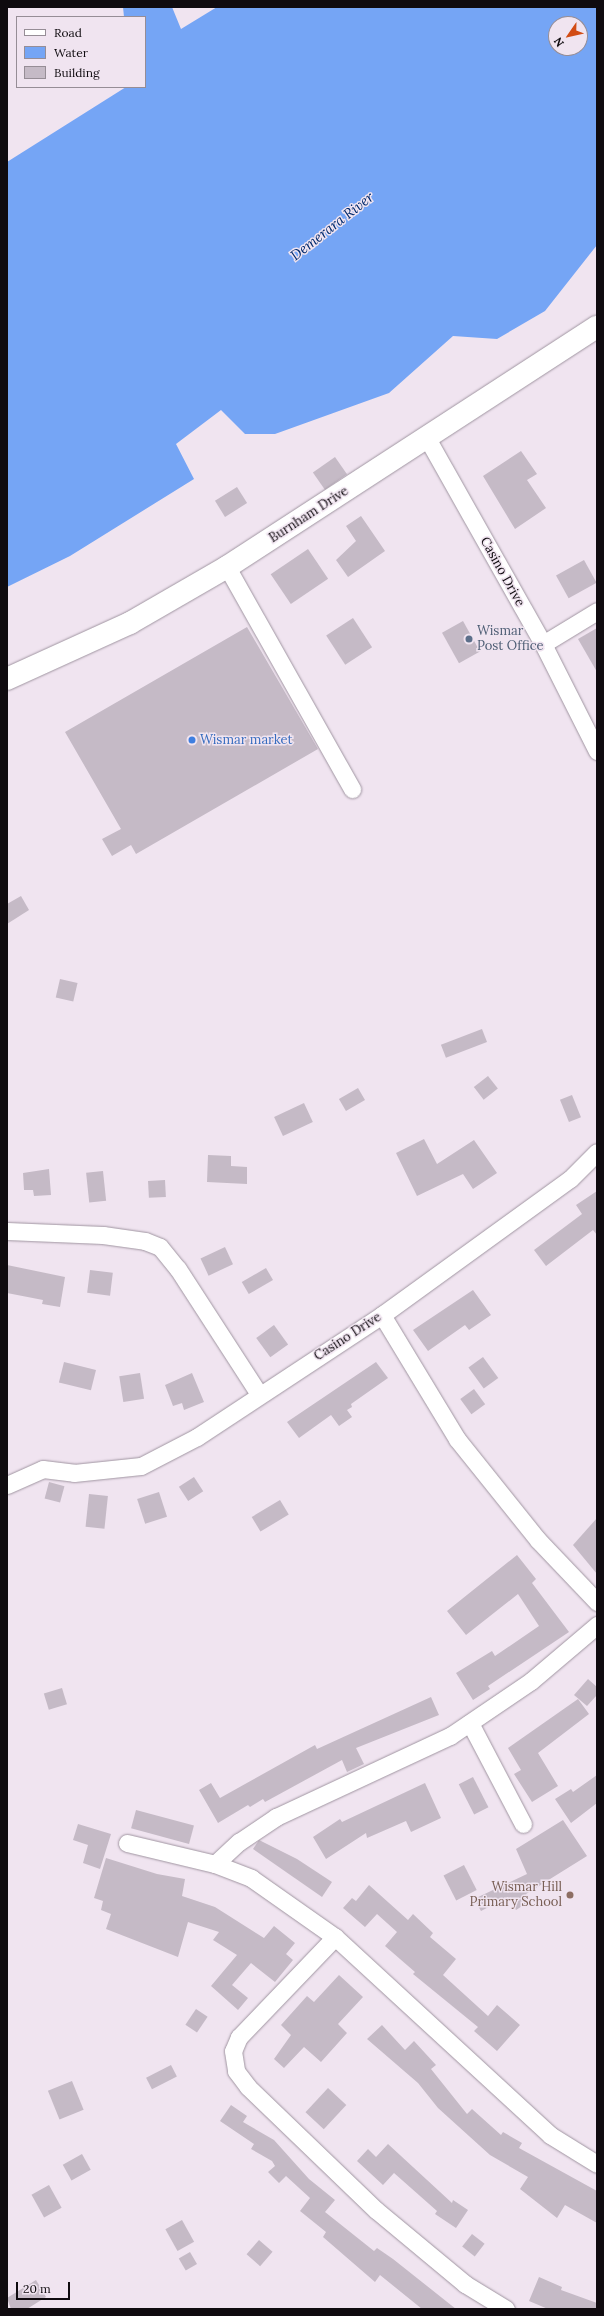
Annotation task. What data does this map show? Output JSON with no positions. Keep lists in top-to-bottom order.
{
  "streets": {
    "street": ["Burnham Drive", "Casino Drive"]
  },
  "crossings": [
    ["Burnham Drive", "Casino Drive"]
  ],
  "water": ["Demerara River"],
  "places": ["Wismar Post Office", "Wismar market", "Wismar Hill Primary School"],
  "legend": ["Road", "Water", "Building"],
  "scale_bar": "20 m",
  "north": "bottom left"
}
